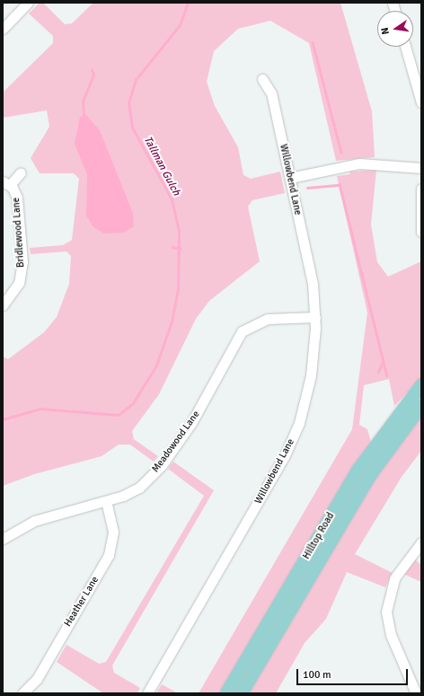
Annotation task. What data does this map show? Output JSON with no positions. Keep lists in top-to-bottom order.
{
  "streets": {
    "main road": ["Hilltop Road"],
    "street": [
      "Willowbend Lane",
      "Bridlewood Lane",
      "Meadowood Lane",
      "Heather Lane"
    ]
  },
  "crossings": [
    ["Willowbend Lane", "Meadowood Lane"],
    ["Meadowood Lane", "Heather Lane"]
  ],
  "water": ["Tallman Gulch"],
  "scale_bar": "100 m",
  "north": "left"
}
